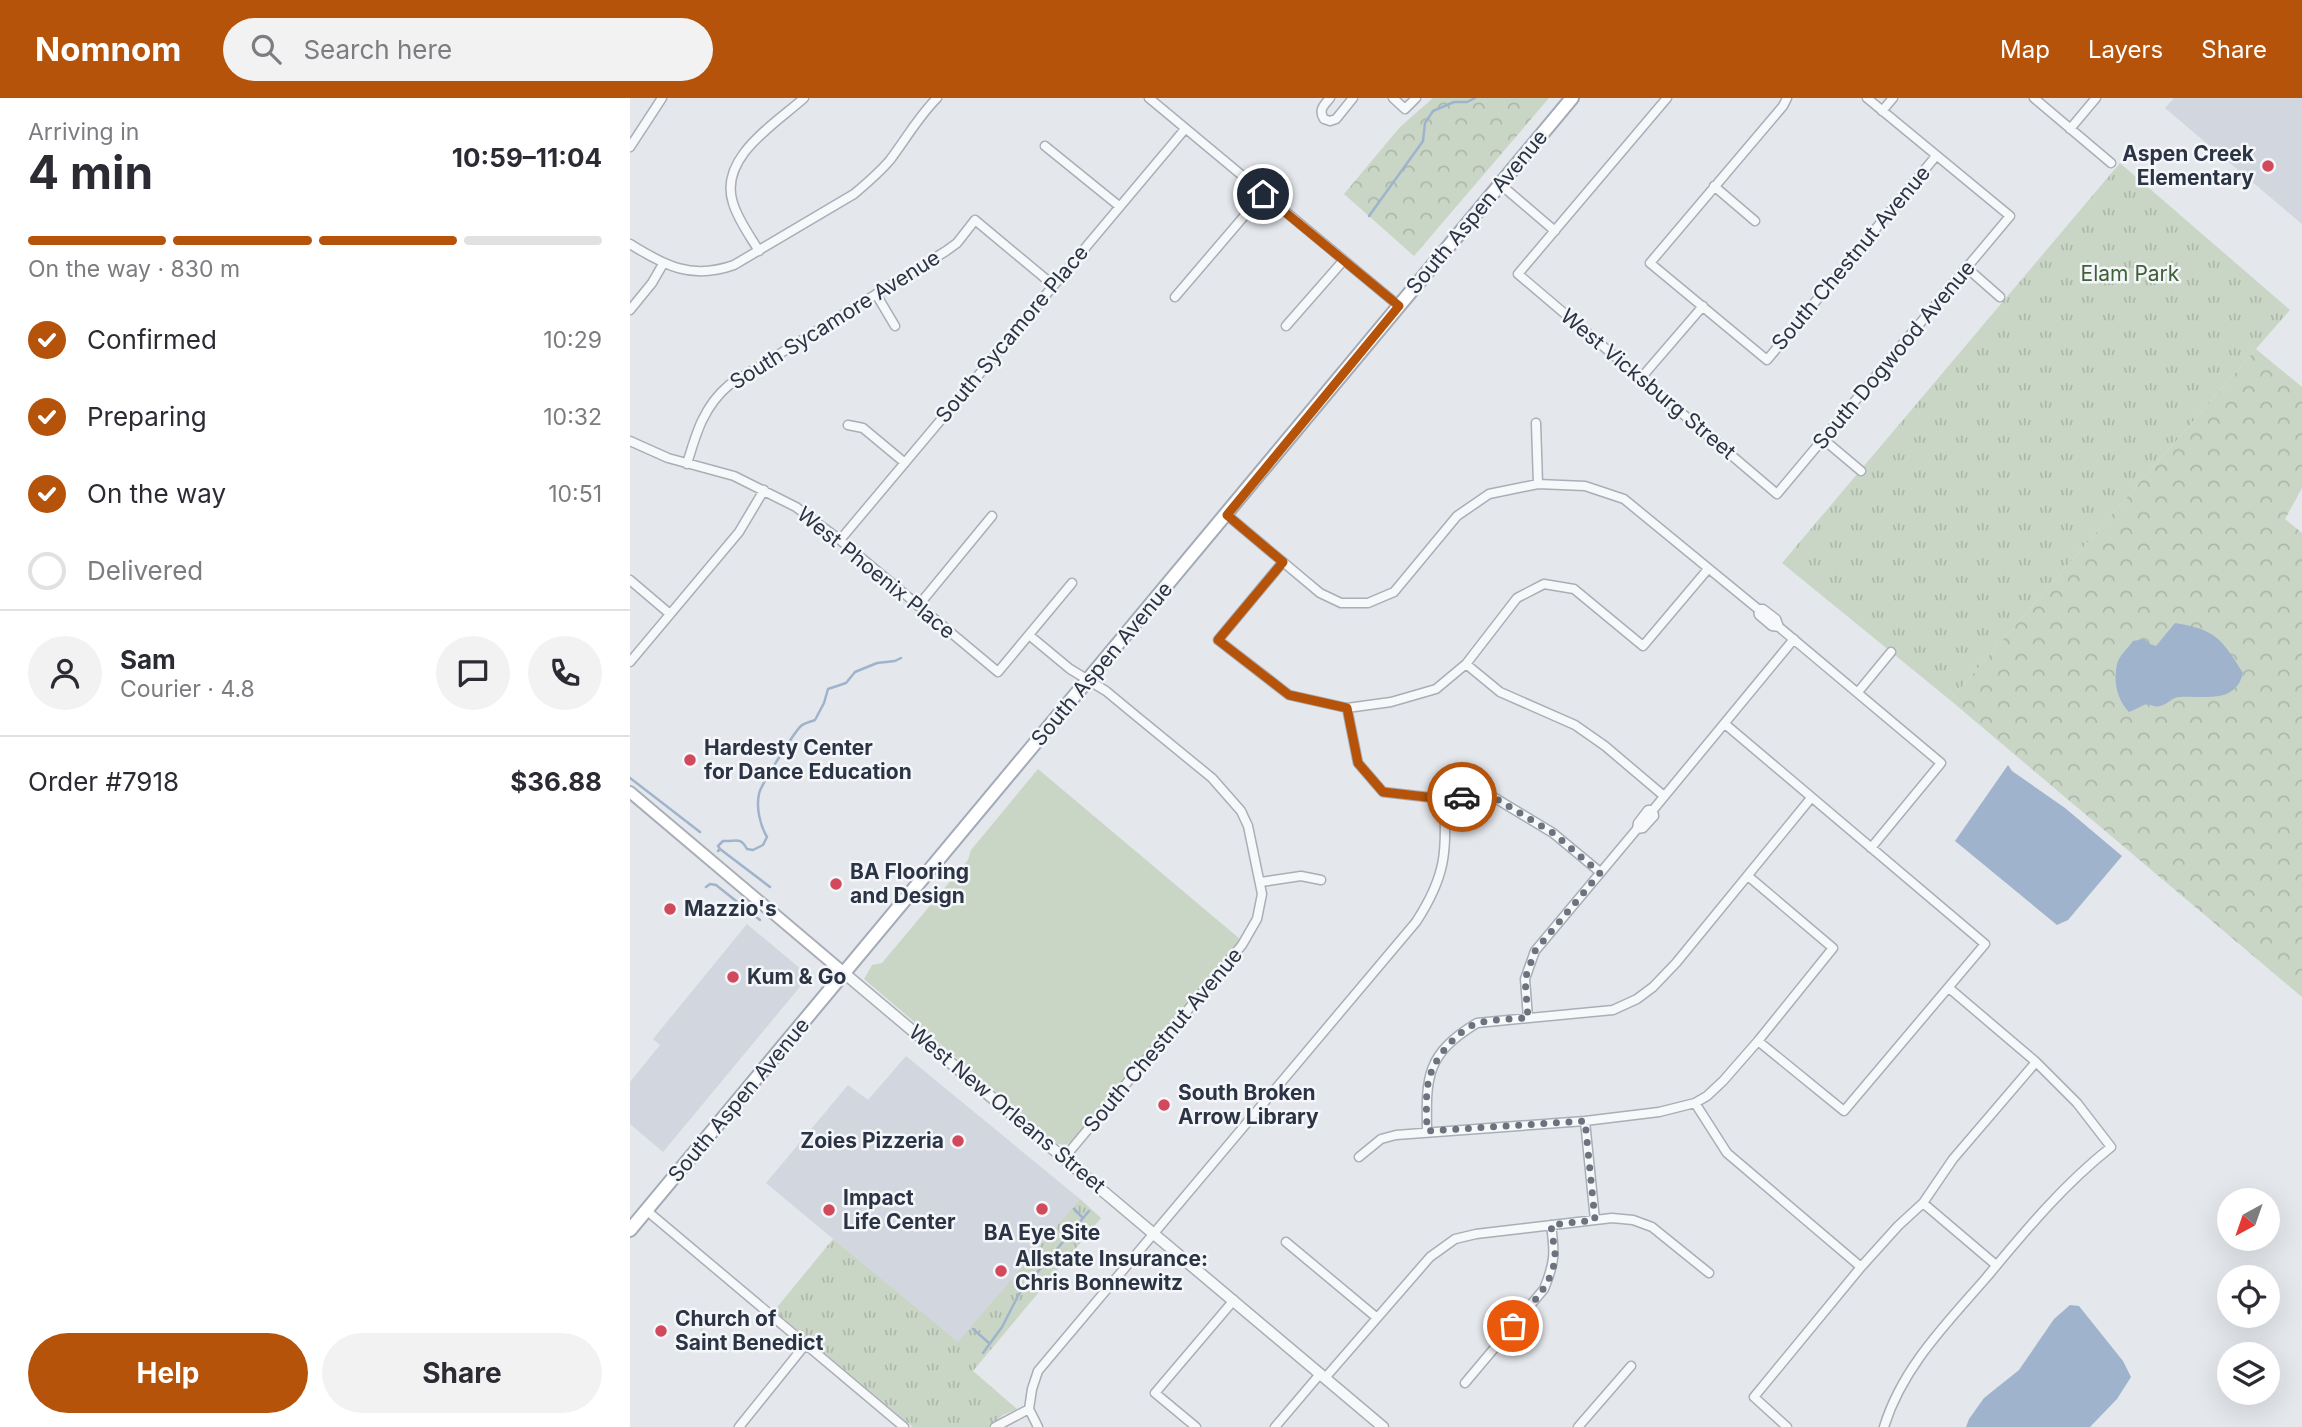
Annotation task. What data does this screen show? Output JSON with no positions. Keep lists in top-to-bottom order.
{
  "streets": {
    "main road": ["South Aspen Avenue", "West New Orleans Street"],
    "street": [
      "South Chestnut Avenue",
      "South Sycamore Avenue",
      "South Sycamore Place",
      "South Dogwood Avenue",
      "West Vicksburg Street",
      "West Phoenix Place"
    ]
  },
  "crossings": [
    ["South Aspen Avenue", "West New Orleans Street"],
    ["South Chestnut Avenue", "South Dogwood Avenue"],
    ["South Chestnut Avenue", "West New Orleans Street"],
    ["South Sycamore Avenue", "South Sycamore Place"],
    ["South Sycamore Avenue", "West Phoenix Place"],
    ["South Sycamore Place", "West Phoenix Place"],
    ["South Dogwood Avenue", "West Vicksburg Street"]
  ],
  "parks": ["Elam Park"],
  "places": [
    "Aspen Creek Elementary",
    "Hardesty Center for Dance Education",
    "BA Flooring and Design",
    "Mazzio's",
    "Kum & Go",
    "South Broken Arrow Library",
    "Zoies Pizzeria",
    "BA Eye Site",
    "Impact Life Center",
    "Allstate Insurance: Chris Bonnewitz",
    "Church of Saint Benedict"
  ],
  "north": "bottom left",
  "page": {
    "header": "Nomnom",
    "search": "Search here",
    "nav": ["Map", "Layers", "Share"],
    "heading": ["4 min", "Arriving in", "10:59–11:04"],
    "panel": [
      "Sam",
      "Courier · 4.8",
      "Order #7918",
      "$36.88"
    ],
    "bar": "On the way · 830 m",
    "list": [
      ["Confirmed", "10:29"],
      ["Preparing", "10:32"],
      ["On the way", "10:51"],
      "Delivered"
    ],
    "buttons": ["Help", "Share"]
  }
}
